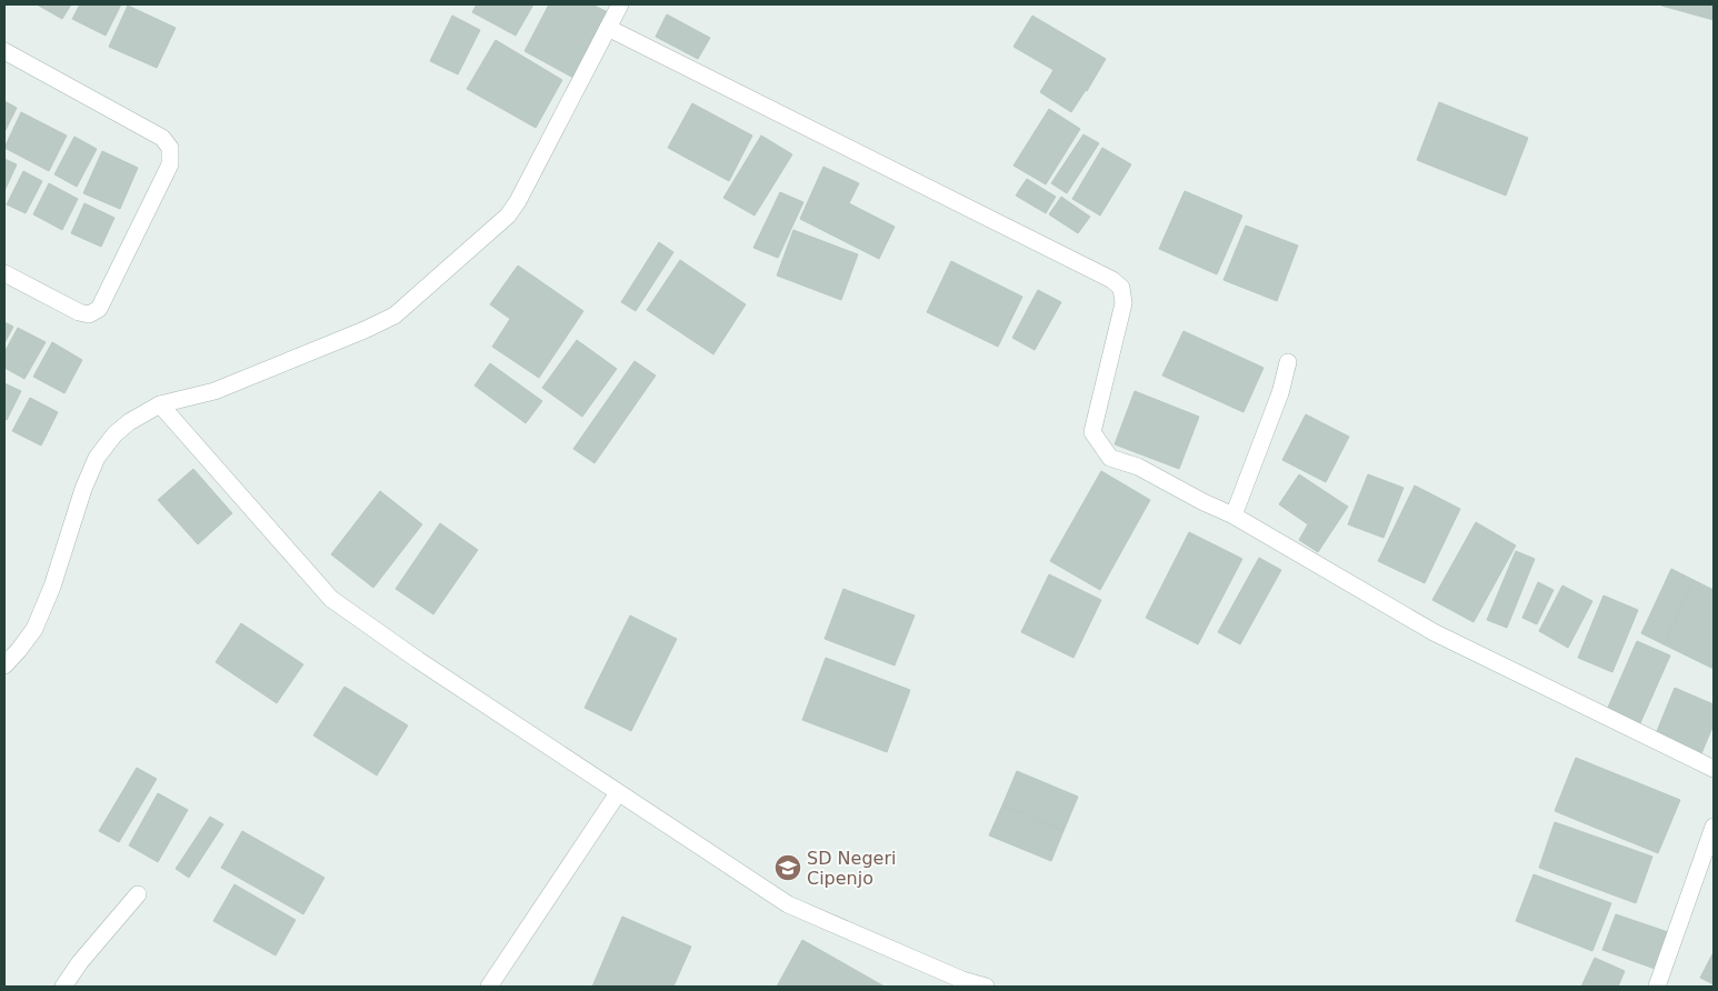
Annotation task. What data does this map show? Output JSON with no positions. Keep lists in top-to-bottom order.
{
  "places": {
    "school or university": ["SD Negeri Cipenjo"]
  }
}
